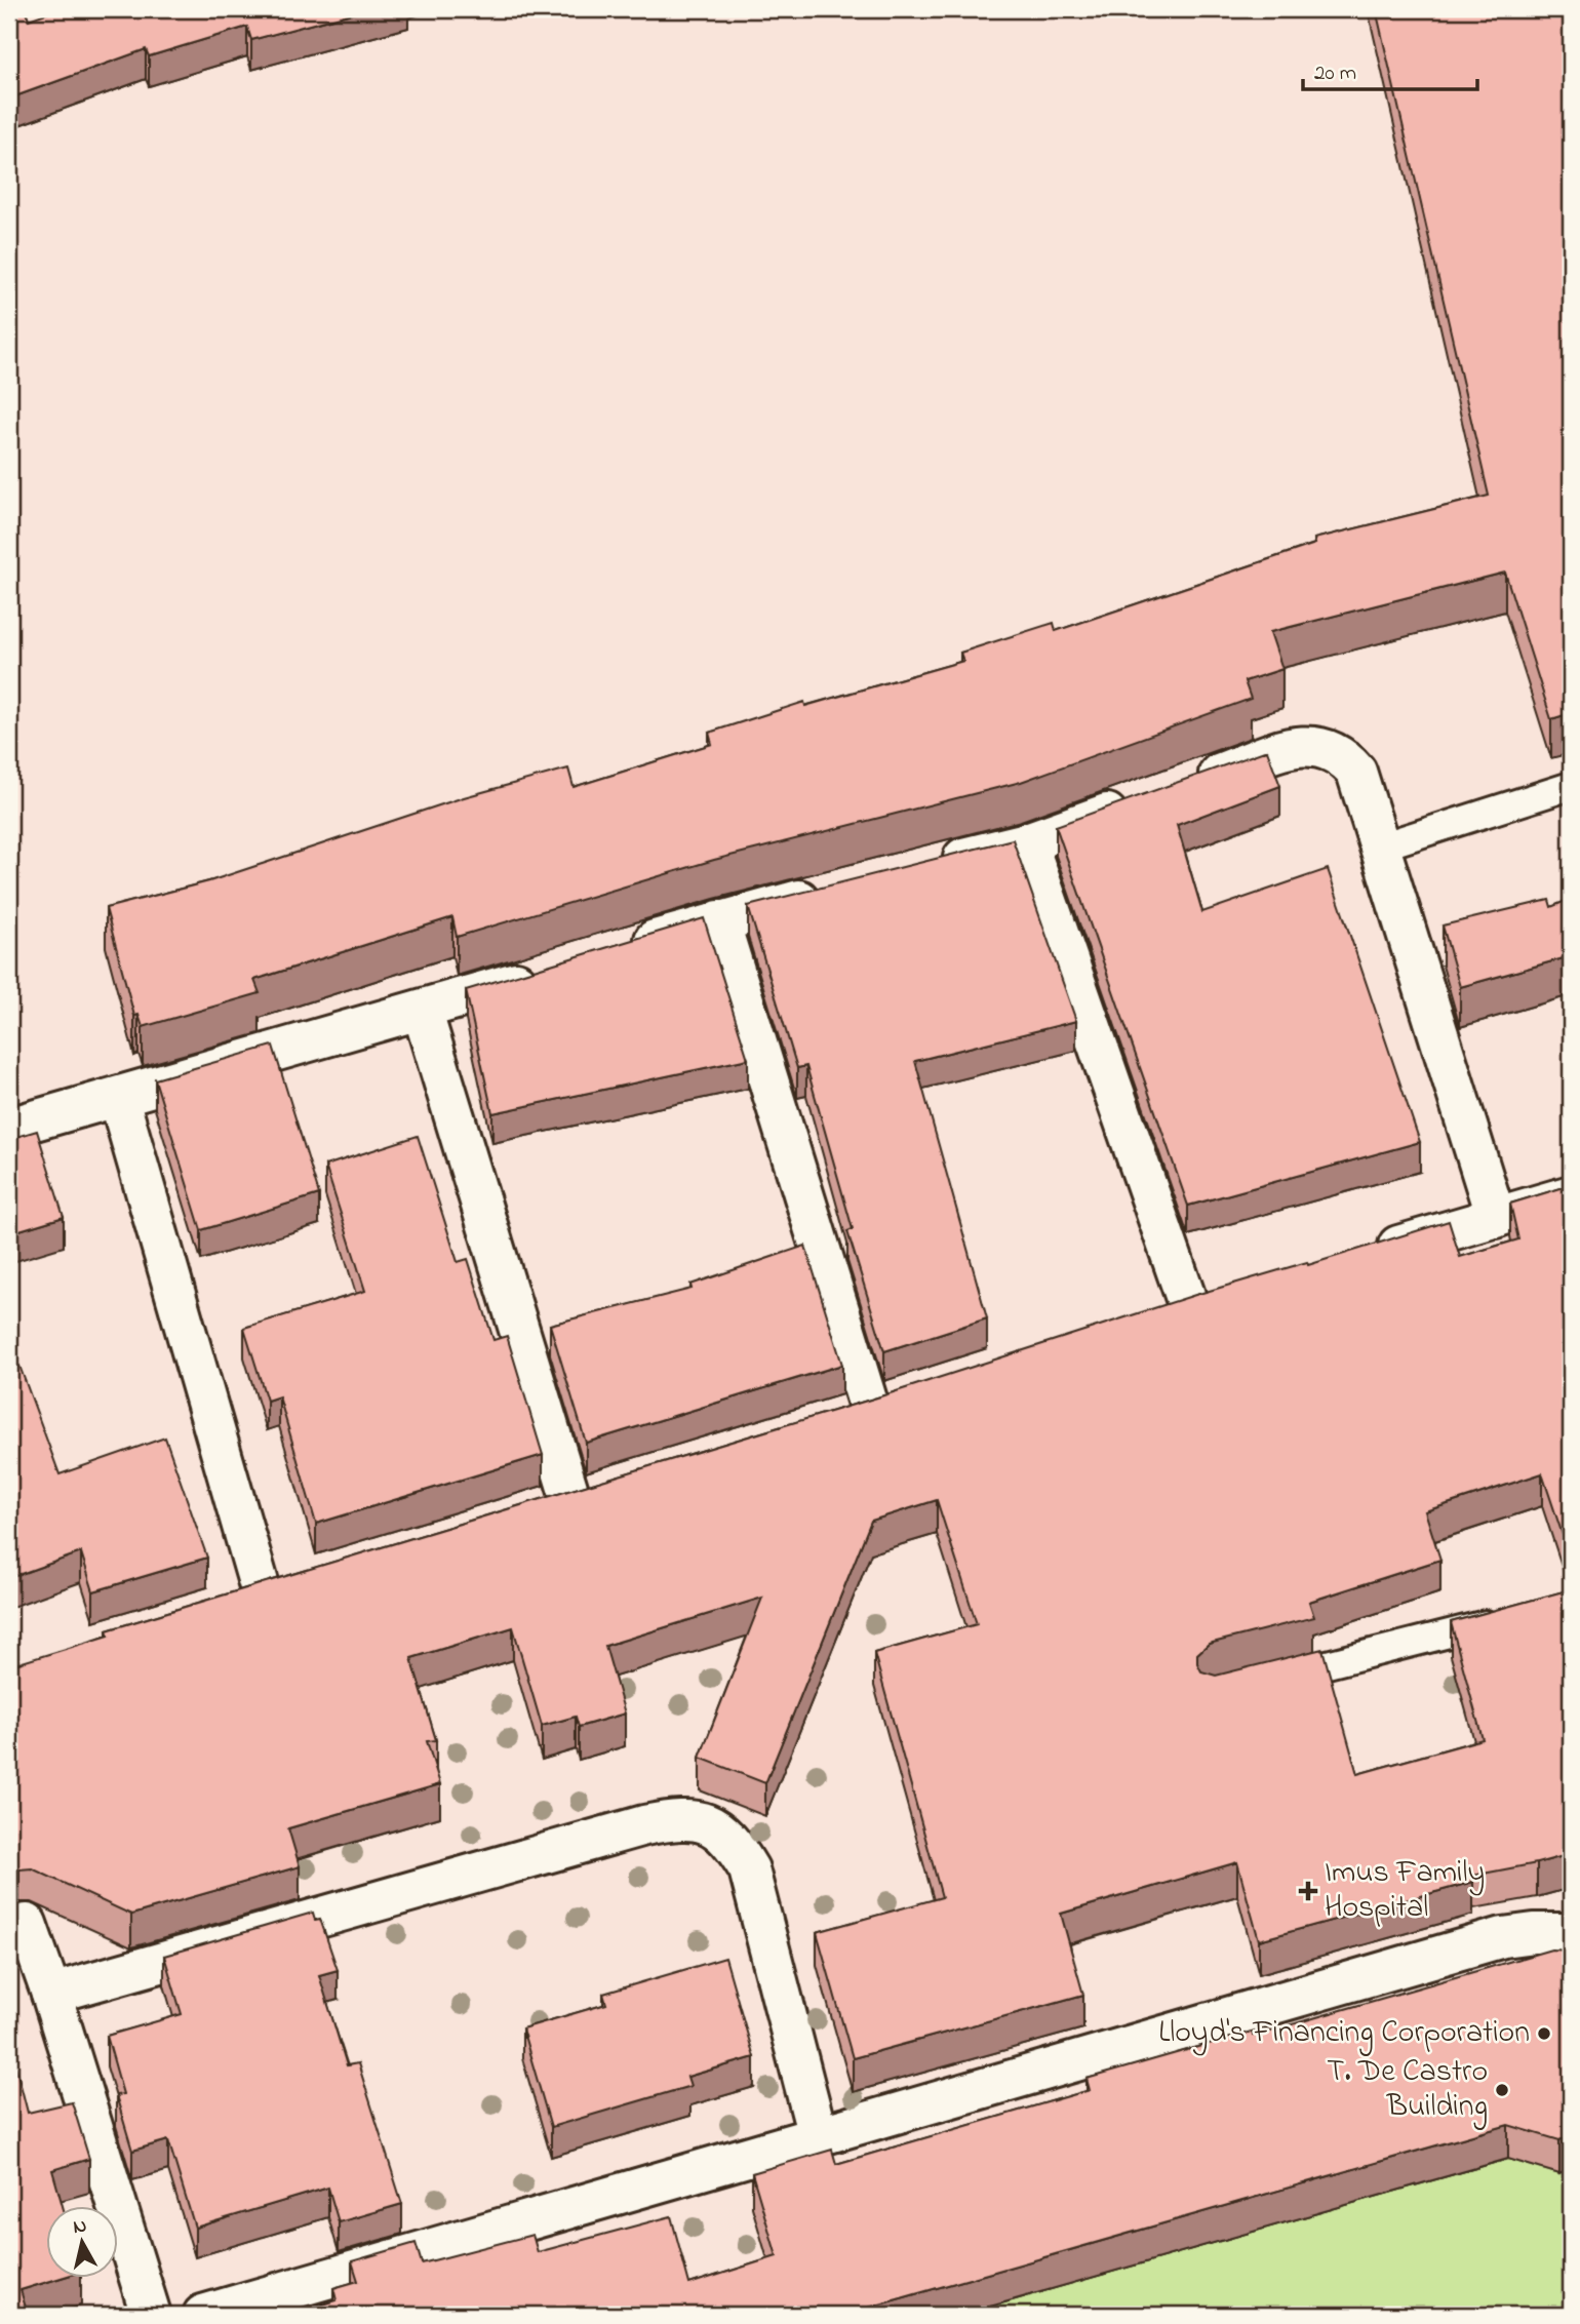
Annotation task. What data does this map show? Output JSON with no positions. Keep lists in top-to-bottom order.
{
  "places": {
    "health": ["Imus Family Hospital"],
    "other": ["Lloyd's Financing Corporation", "T. De Castro Building"]
  },
  "scale_bar": "20 m",
  "north": "top"
}
